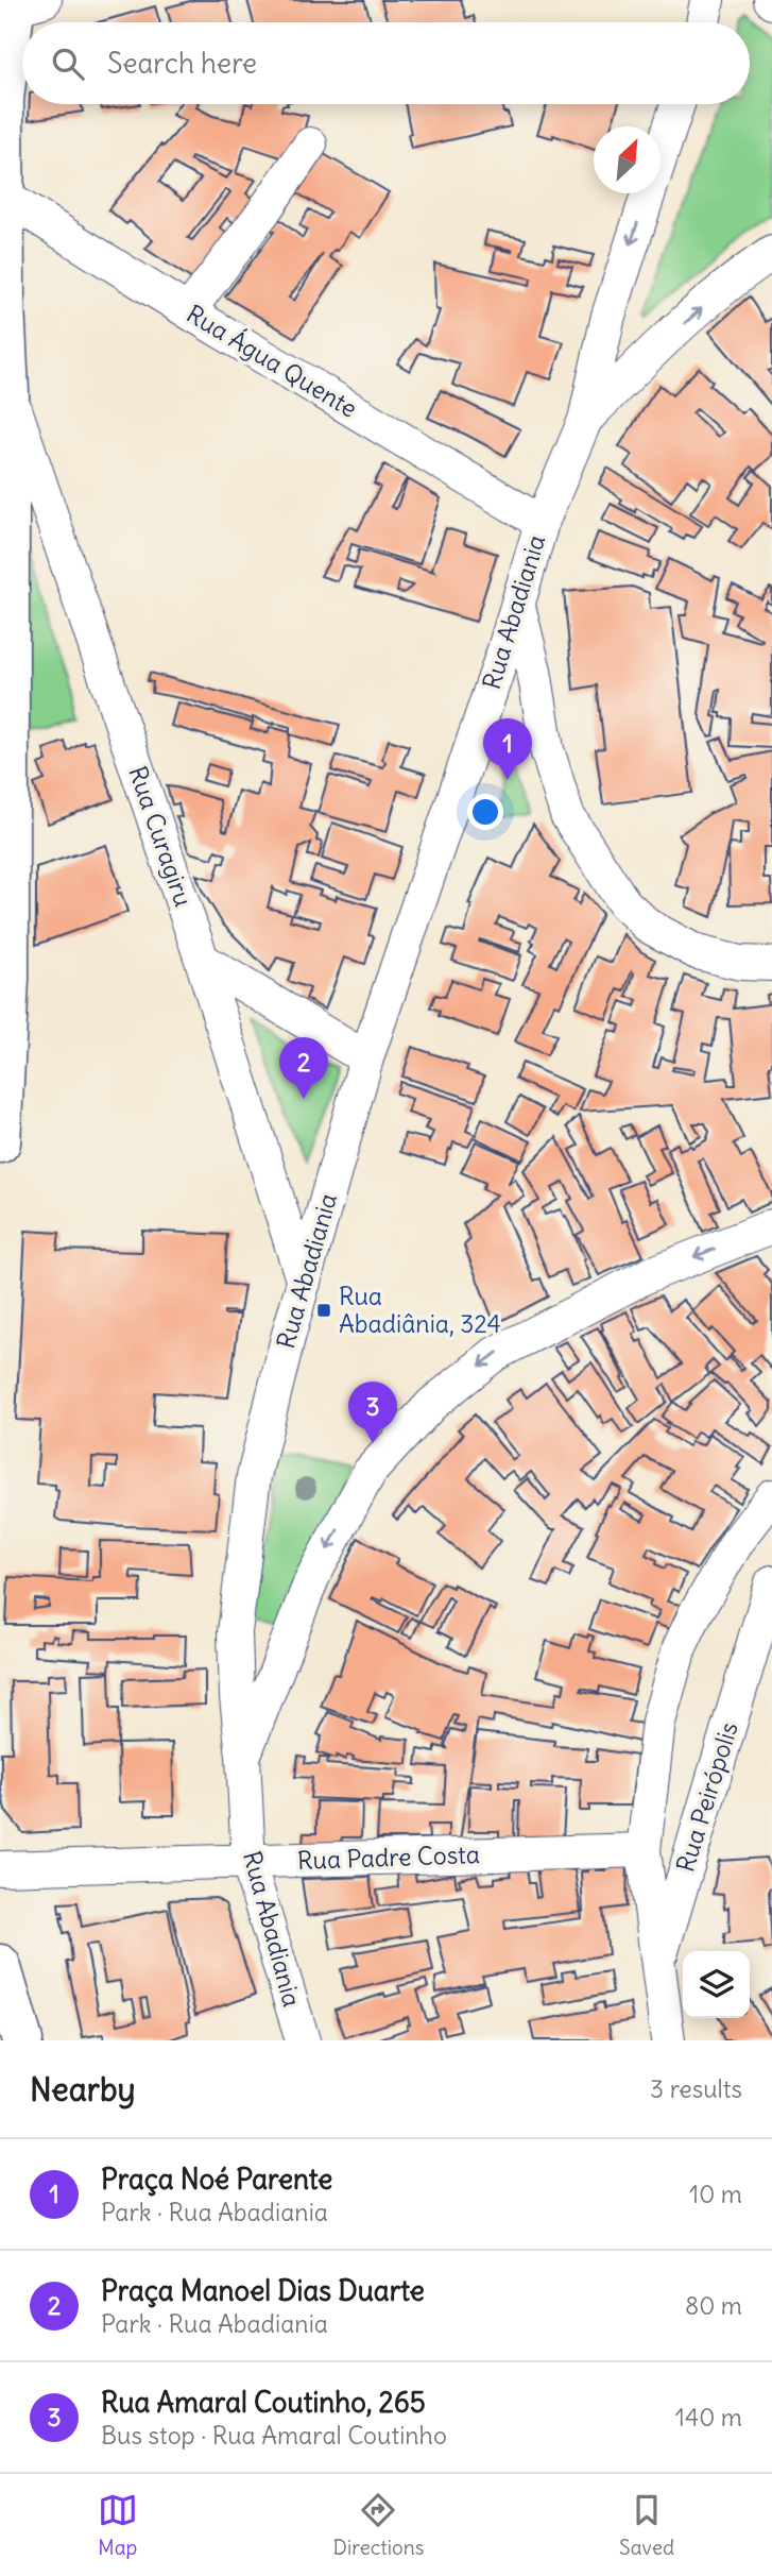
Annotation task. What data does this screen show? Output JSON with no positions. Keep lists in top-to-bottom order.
{
  "streets": {
    "street": [
      "Rua Água Quente",
      "Rua Abadiania",
      "Rua Curagiru",
      "Rua Peirópolis",
      "Rua Padre Costa"
    ]
  },
  "crossings": [
    ["Rua Água Quente", "Rua Abadiania"],
    ["Rua Abadiania", "Rua Curagiru"],
    ["Rua Abadiania", "Rua Padre Costa"],
    ["Rua Peirópolis", "Rua Padre Costa"]
  ],
  "places": {
    "transit": ["Rua Abadiânia, 324"]
  },
  "north": "top right",
  "page": {
    "search": "Search here",
    "pins": ["1", "2", "3"],
    "heading": ["Nearby", "3 results"],
    "list": [
      {
        "mark": "1",
        "name": "Praça Noé Parente",
        "note": "Park · Rua Abadiania",
        "value": "10 m"
      },
      {
        "mark": "2",
        "name": "Praça Manoel Dias Duarte",
        "note": "Park · Rua Abadiania",
        "value": "80 m"
      },
      {
        "mark": "3",
        "name": "Rua Amaral Coutinho, 265",
        "note": "Bus stop · Rua Amaral Coutinho",
        "value": "140 m"
      }
    ],
    "nav": ["Map", "Directions", "Saved"]
  }
}
